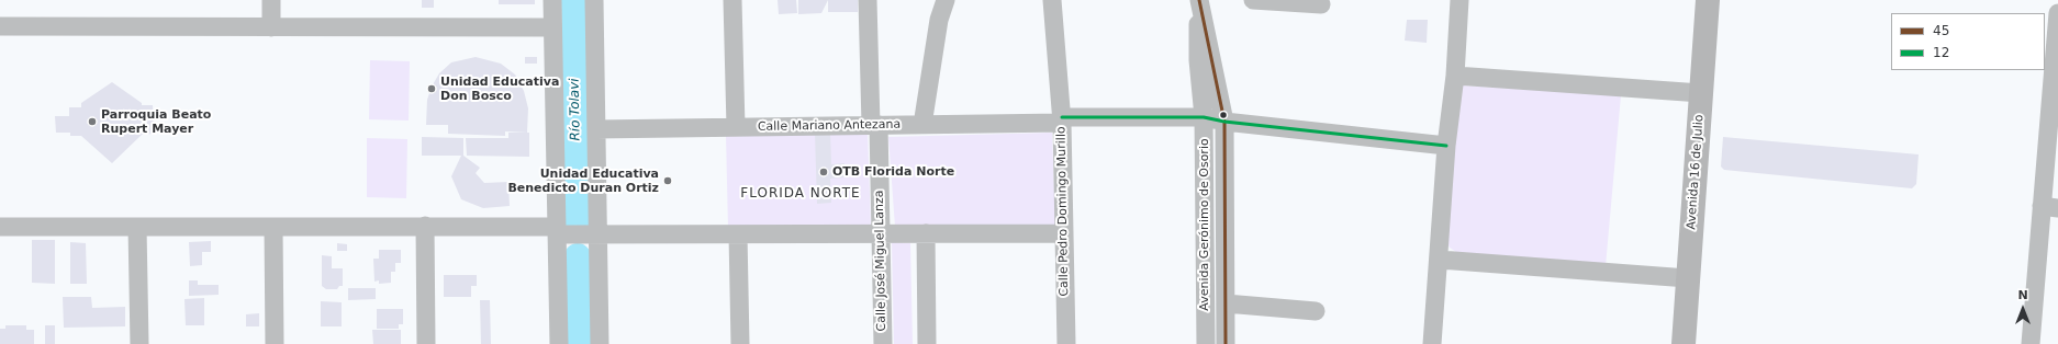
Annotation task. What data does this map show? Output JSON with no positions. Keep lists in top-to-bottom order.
{
  "streets": {
    "main road": ["Avenida 16 de Julio"],
    "street": [
      "Calle Mariano Antezana",
      "Calle Pedro Domingo Murillo",
      "Avenida Gerónimo de Osorio",
      "Calle José Miguel Lanza"
    ]
  },
  "crossings": [
    ["Calle Mariano Antezana", "Calle Pedro Domingo Murillo"],
    ["Calle Mariano Antezana", "Avenida Gerónimo de Osorio"],
    ["Calle Mariano Antezana", "Calle José Miguel Lanza"]
  ],
  "districts": ["FLORIDA NORTE"],
  "water": ["Río Tolavi"],
  "places": [
    "Unidad Educativa Don Bosco",
    "Parroquia Beato Rupert Mayer",
    "OTB Florida Norte",
    "Unidad Educativa Benedicto Duran Ortiz"
  ],
  "lines": ["transit line 45", "transit line 12"],
  "legend": ["45", "12"],
  "north": "top"
}
